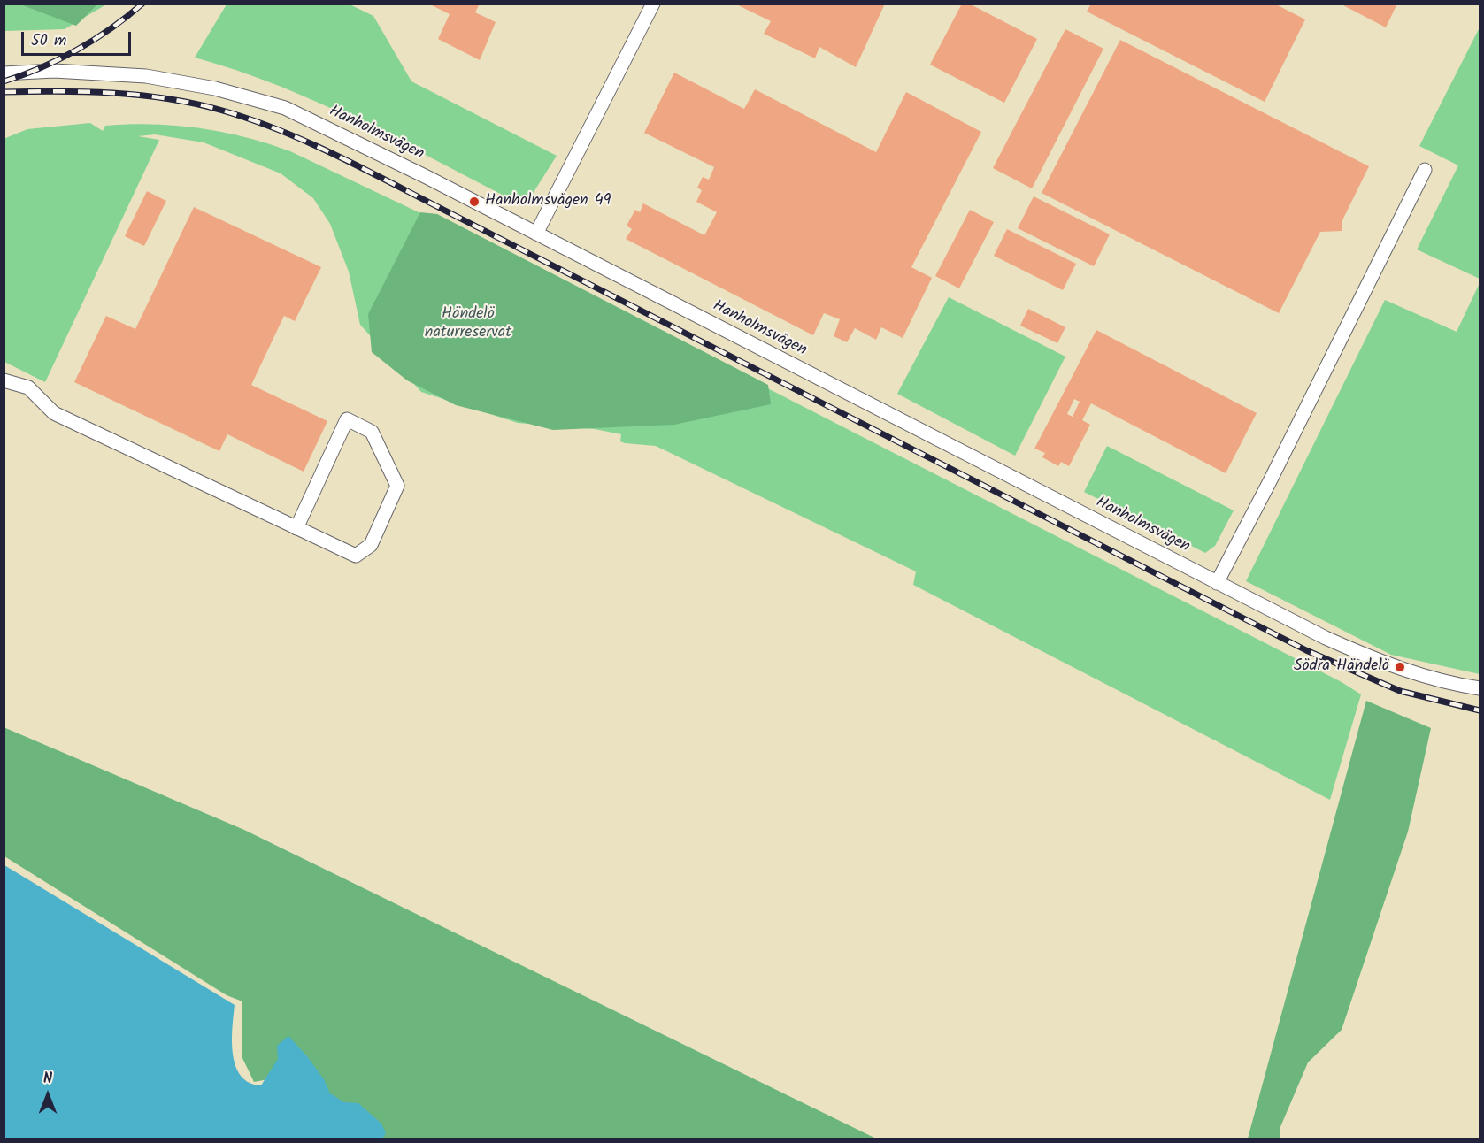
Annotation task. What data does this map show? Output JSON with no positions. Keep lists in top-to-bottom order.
{
  "streets": {
    "street": ["Hanholmsvägen"]
  },
  "parks": ["Händelö naturreservat"],
  "places": ["Hanholmsvägen 49", "Södra Händelö"],
  "scale_bar": "50 m",
  "north": "top"
}
